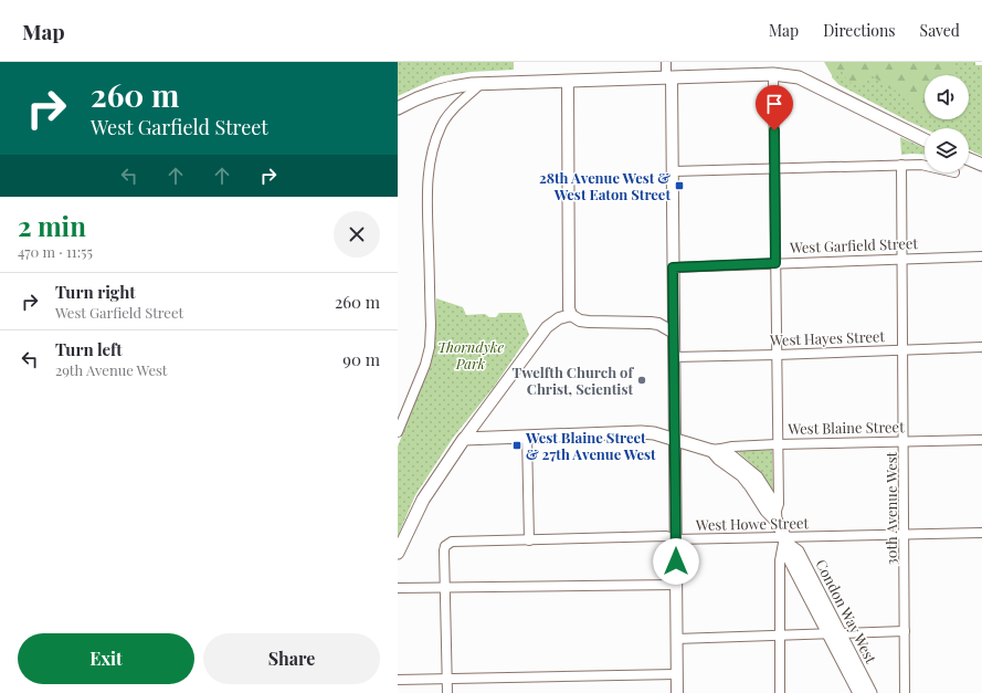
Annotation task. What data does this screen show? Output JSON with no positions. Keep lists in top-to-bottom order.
{
  "streets": {
    "main road": ["Condon Way West"],
    "street": [
      "West Garfield Street",
      "West Hayes Street",
      "West Blaine Street",
      "30th Avenue West",
      "West Howe Street"
    ]
  },
  "crossings": [
    ["West Garfield Street", "30th Avenue West"],
    ["West Hayes Street", "30th Avenue West"],
    ["West Blaine Street", "30th Avenue West"],
    ["West Blaine Street", "Condon Way West"],
    ["30th Avenue West", "West Howe Street"],
    ["West Howe Street", "Condon Way West"]
  ],
  "parks": ["Thorndyke Park"],
  "places": {
    "transit": ["28th Avenue West & West Eaton Street", "West Blaine Street & 27th Avenue West"],
    "other": ["Twelfth Church of Christ, Scientist"]
  },
  "page": {
    "header": "Map",
    "nav": ["Map", "Directions", "Saved"],
    "turn": ["260 m", "West Garfield Street"],
    "heading": ["2 min", "470 m · 11:55"],
    "list": [
      {
        "name": "Turn right",
        "note": "West Garfield Street",
        "value": "260 m"
      },
      {
        "name": "Turn left",
        "note": "29th Avenue West",
        "value": "90 m"
      }
    ],
    "buttons": ["Exit", "Share"]
  }
}
